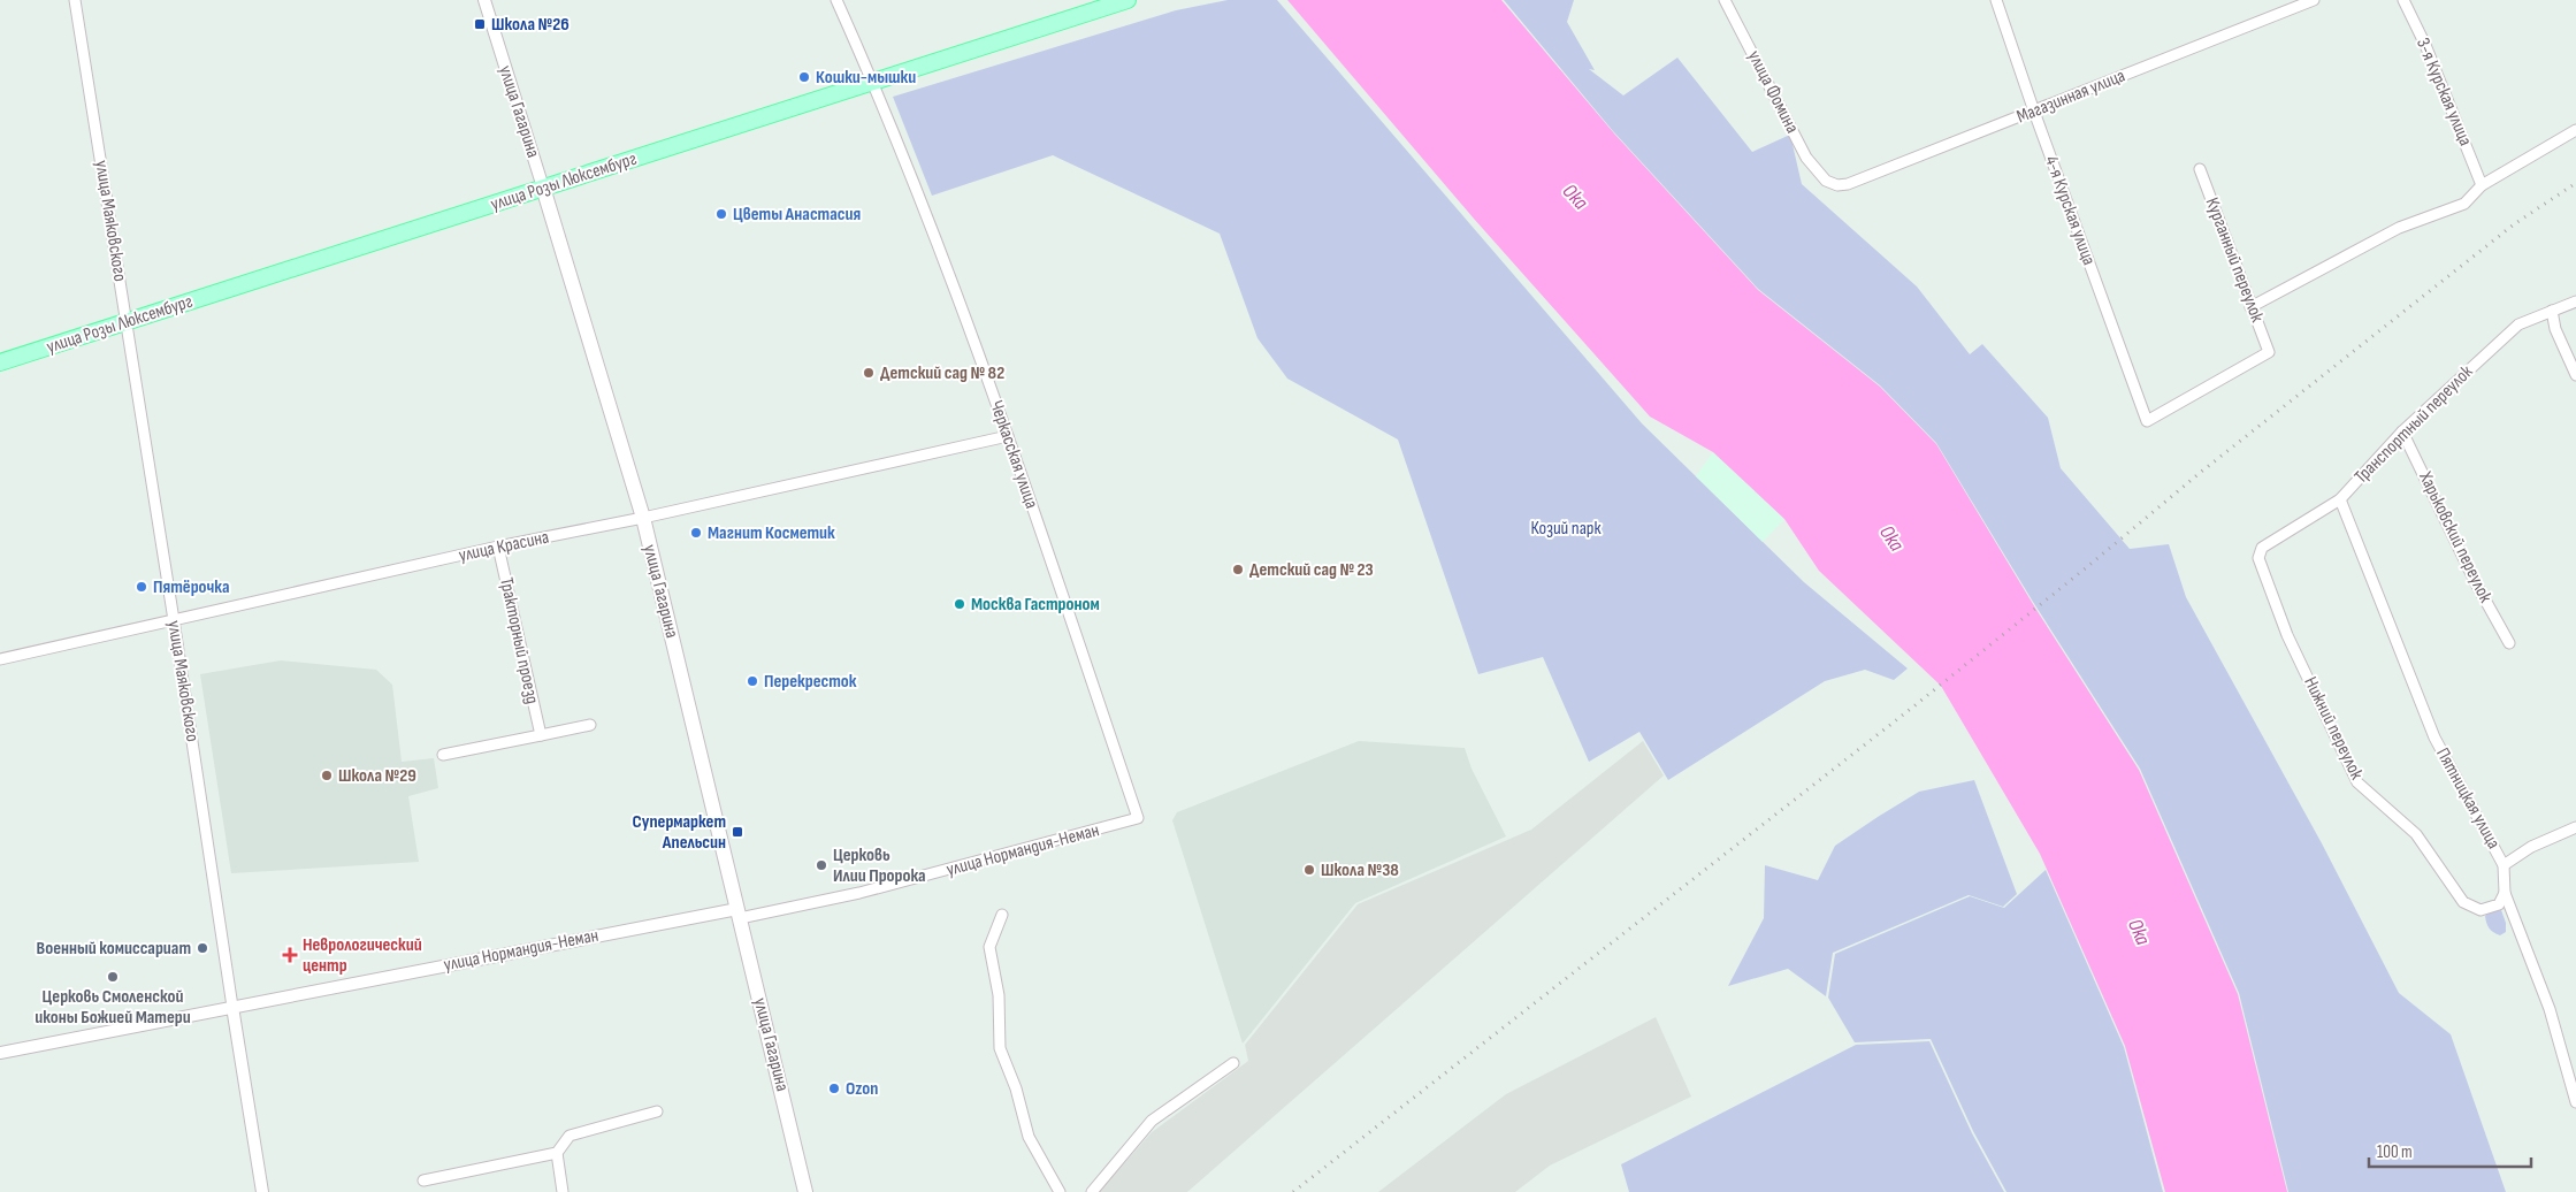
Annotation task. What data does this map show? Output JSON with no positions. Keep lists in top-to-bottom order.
{
  "streets": {
    "main road": ["улица Гагарина", "улица Розы Люксембург"],
    "street": [
      "улица Фомина",
      "3-я Курская улица",
      "Магазинная улица",
      "4-я Курская улица",
      "улица Маяковского",
      "Курганный переулок",
      "Транспортный переулок",
      "Черкасская улица",
      "Харьковский переулок",
      "улица Красина",
      "Тракторный проезд",
      "Нижний переулок",
      "Пятницкая улица",
      "улица Нормандия-Неман"
    ]
  },
  "crossings": [
    ["улица Фомина", "Магазинная улица"],
    ["Магазинная улица", "4-я Курская улица"],
    ["улица Гагарина", "улица Розы Люксембург"],
    ["улица Гагарина", "улица Красина"],
    ["улица Гагарина", "улица Нормандия-Неман"],
    ["улица Розы Люксембург", "улица Маяковского"],
    ["улица Розы Люксембург", "Черкасская улица"],
    ["4-я Курская улица", "Курганный переулок"],
    ["улица Маяковского", "улица Красина"],
    ["улица Маяковского", "улица Нормандия-Неман"],
    ["Транспортный переулок", "Харьковский переулок"],
    ["Транспортный переулок", "Нижний переулок"],
    ["Транспортный переулок", "Пятницкая улица"],
    ["Черкасская улица", "улица Красина"],
    ["Черкасская улица", "улица Нормандия-Неман"],
    ["улица Красина", "Тракторный проезд"],
    ["Нижний переулок", "Пятницкая улица"]
  ],
  "water": ["Ока"],
  "parks": ["Козий парк"],
  "places": {
    "transit": ["Школа №26", "Супермаркет Апельсин"],
    "other": [
      "Кошки-мышки",
      "Цветы Анастасия",
      "Детский сад № 82",
      "Магнит Косметик",
      "Детский сад № 23",
      "Пятёрочка",
      "Москва Гастроном",
      "Перекресток",
      "Школа №29",
      "Церковь Илии Пророка",
      "Школа №38",
      "Военный комиссариат",
      "Церковь Смоленской иконы Божией Матери",
      "Ozon"
    ],
    "health": ["Неврологический центр"]
  },
  "scale_bar": "100 m"
}
